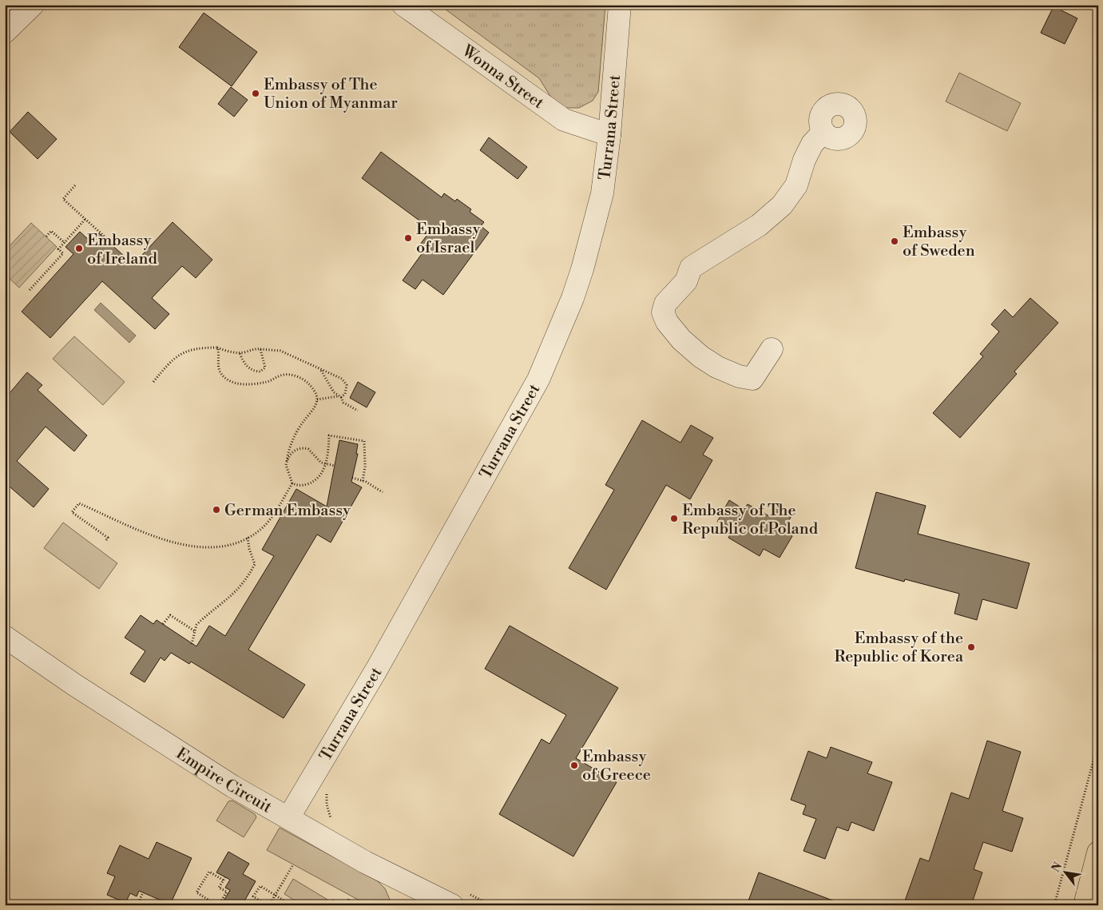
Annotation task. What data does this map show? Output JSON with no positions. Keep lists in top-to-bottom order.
{
  "streets": {
    "street": ["Wonna Street", "Turrana Street", "Empire Circuit"]
  },
  "crossings": [
    ["Wonna Street", "Turrana Street"],
    ["Turrana Street", "Empire Circuit"]
  ],
  "places": [
    "Embassy of The Union of Myanmar",
    "Embassy of Israel",
    "Embassy of Sweden",
    "Embassy of Ireland",
    "German Embassy",
    "Embassy of The Republic of Poland",
    "Embassy of the Republic of Korea",
    "Embassy of Greece"
  ],
  "north": "top left"
}
